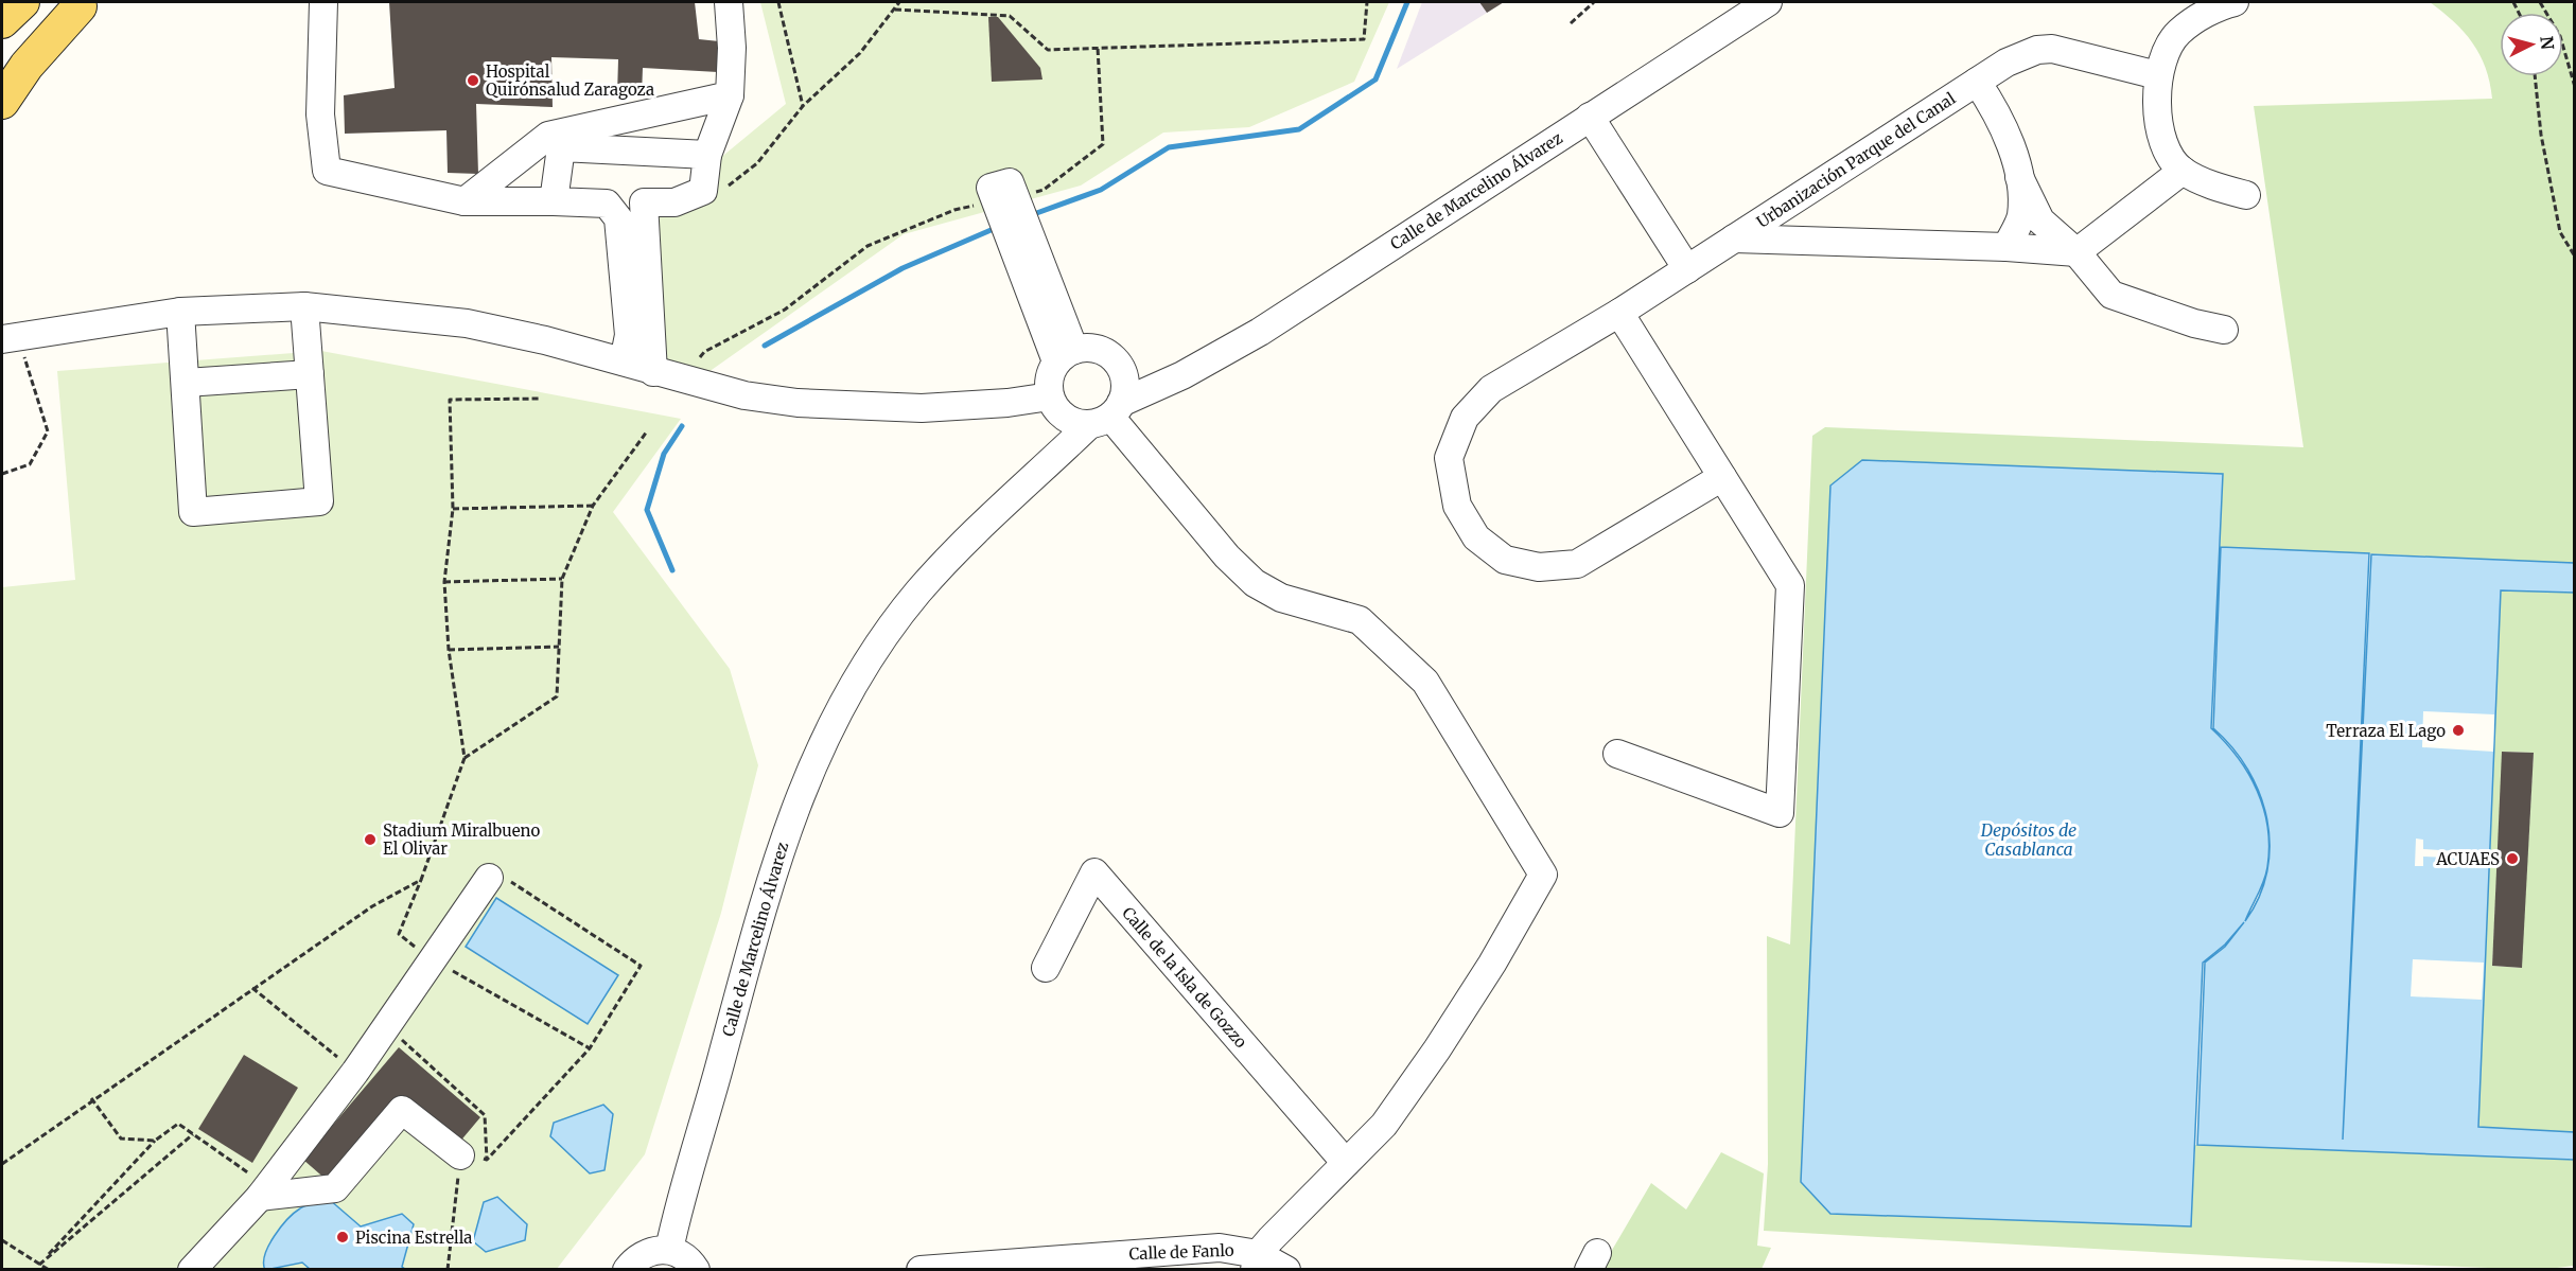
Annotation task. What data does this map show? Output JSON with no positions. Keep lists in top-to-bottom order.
{
  "streets": {
    "street": [
      "Urbanización Parque del Canal",
      "Calle de Marcelino Álvarez",
      "Calle de la Isla de Gozzo",
      "Calle de Fanlo"
    ]
  },
  "water": ["Depósitos de Casablanca"],
  "places": [
    "Hospital Quirónsalud Zaragoza",
    "Terraza El Lago",
    "Stadium Miralbueno El Olivar",
    "ACUAES",
    "Piscina Estrella"
  ],
  "north": "right"
}
